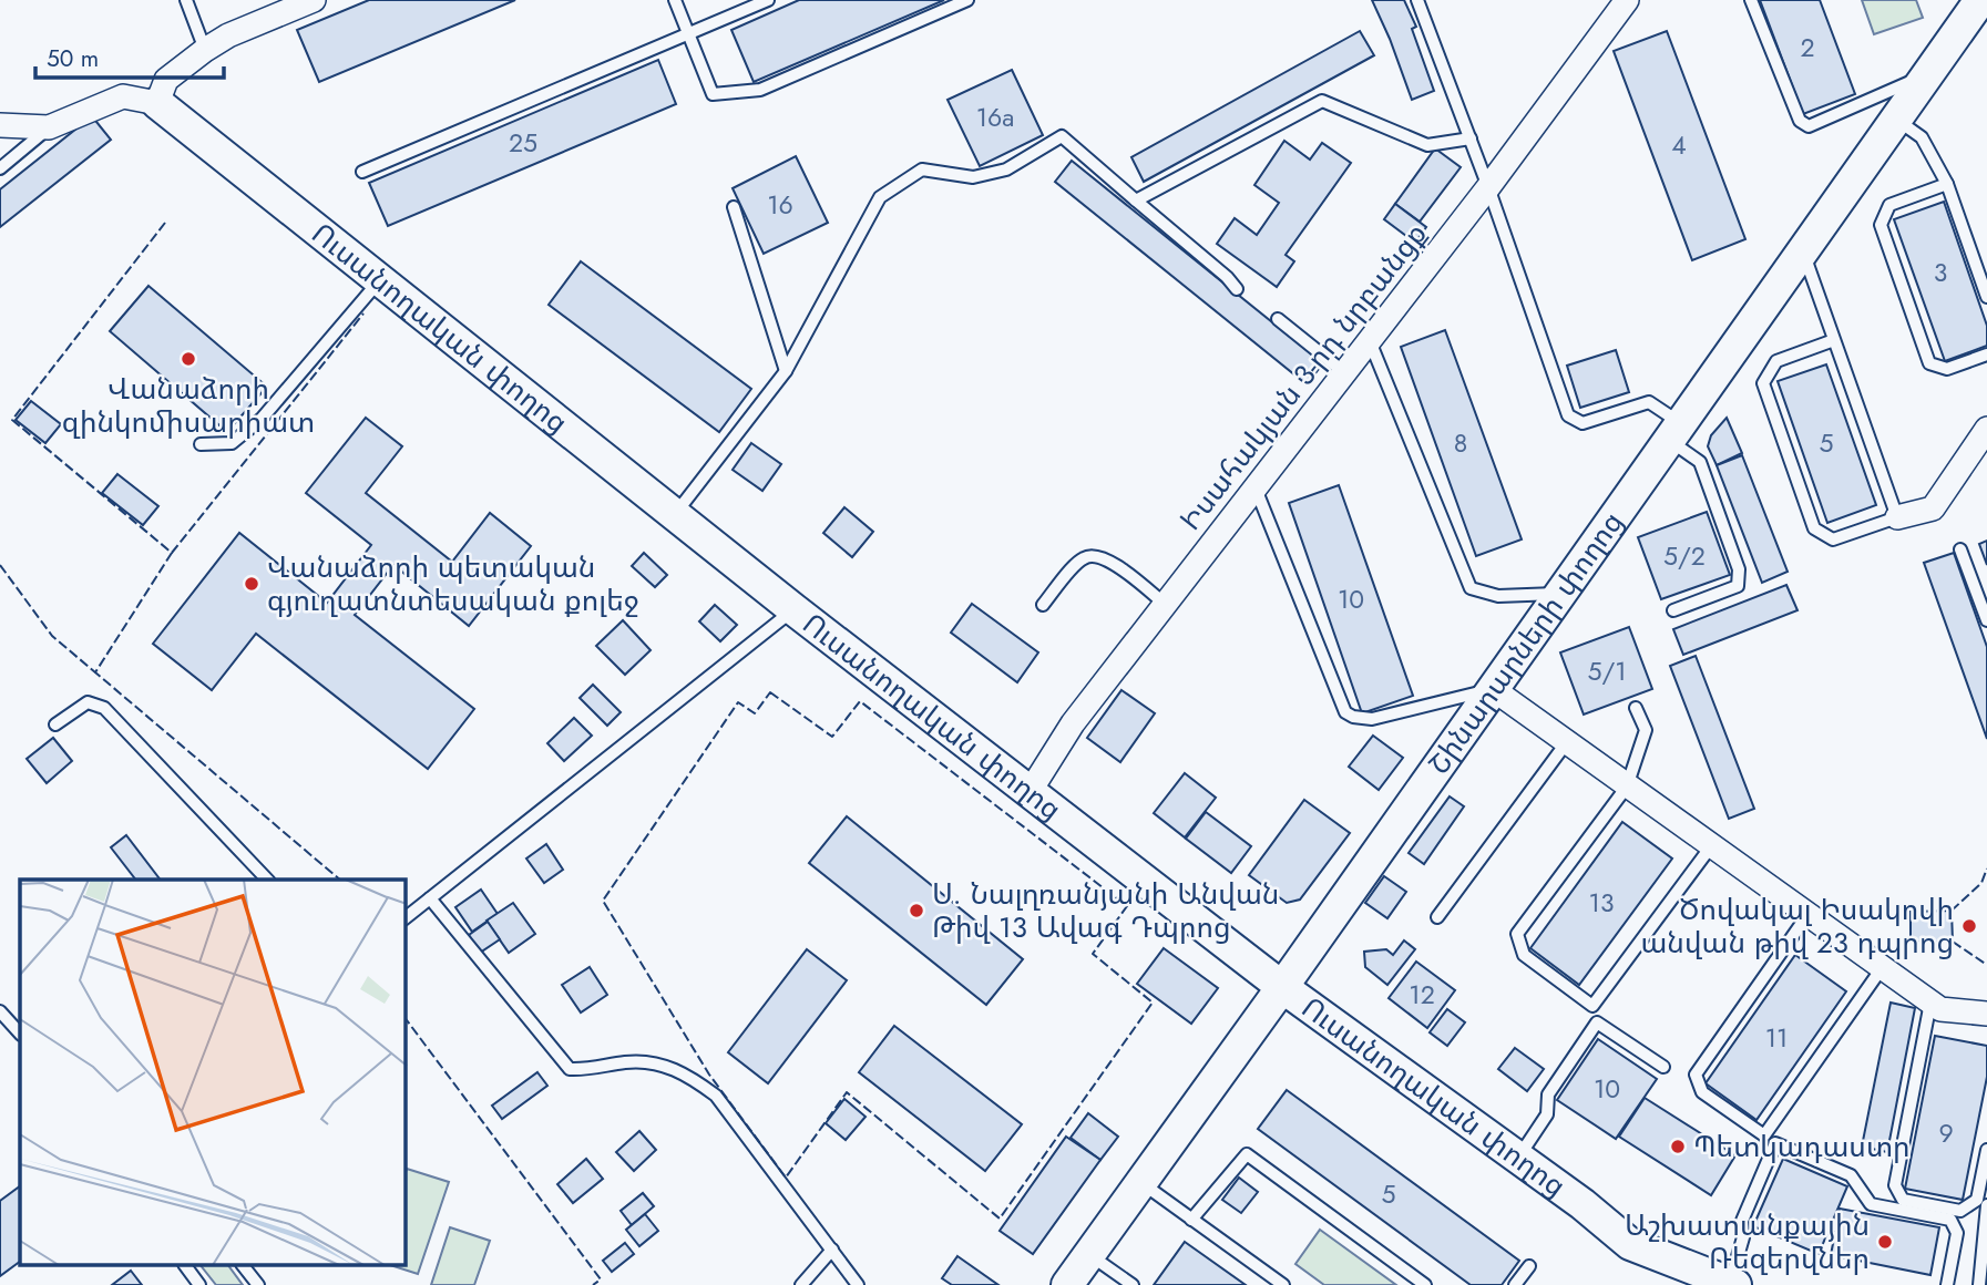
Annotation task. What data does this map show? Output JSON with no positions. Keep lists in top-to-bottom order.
{
  "streets": {
    "street": ["Ուսանողական փողոց", "Իսահակյան 3-րդ նրբանցք", "Շինարարների փողոց"]
  },
  "crossings": [
    ["Ուսանողական փողոց", "Իսահակյան 3-րդ նրբանցք"],
    ["Ուսանողական փողոց", "Շինարարների փողոց"]
  ],
  "places": [
    "Վանաձորի զինկոմիսարիատ",
    "Վանաձորի պետական գյուղատնտեսական քոլեջ",
    "Ս. Նալղռանյանի Անվան Թիվ 13 Ավագ Դպրոց",
    "Ծովակալ Իսակովի անվան թիվ 23 դպրոց",
    "Պետկադաստր",
    "Աշխատանքային Ռեզերվներ"
  ],
  "house_numbers": [
    "2",
    "16a",
    "25",
    "4",
    "16",
    "3",
    "8",
    "5",
    "5/2",
    "10",
    "5/1",
    "13",
    "12",
    "11",
    "10",
    "9",
    "5"
  ],
  "scale_bar": "50 m"
}
